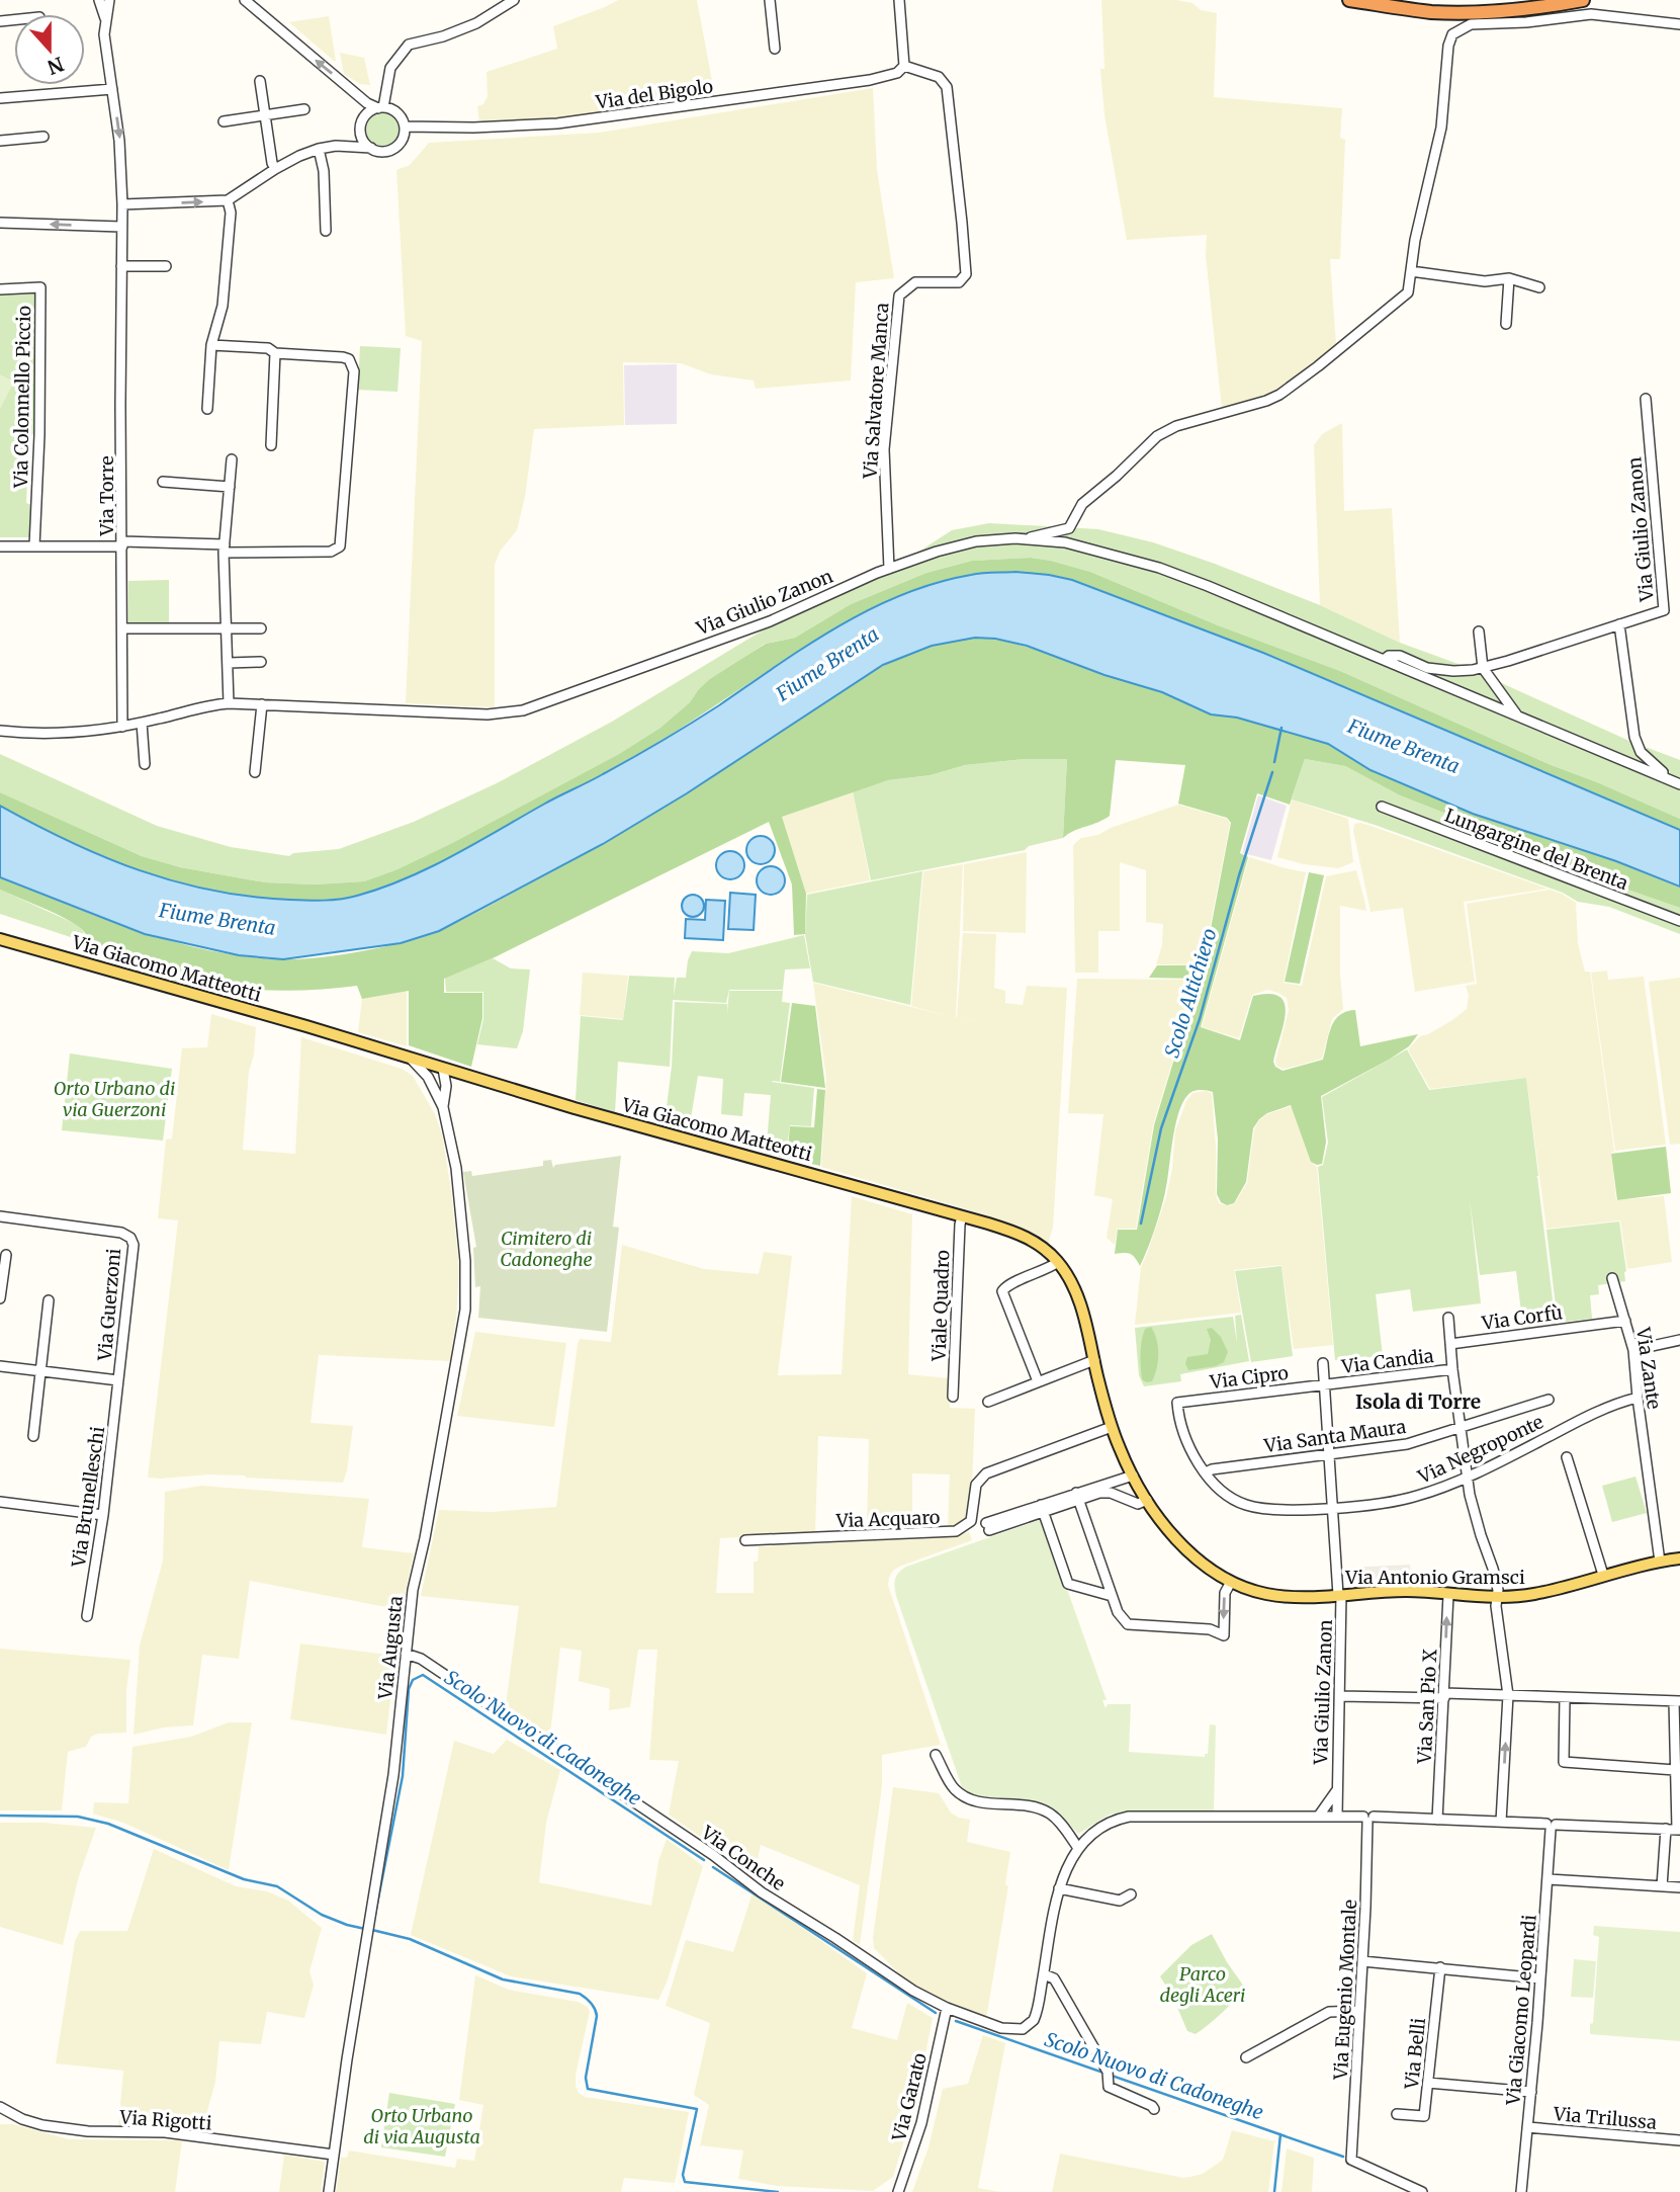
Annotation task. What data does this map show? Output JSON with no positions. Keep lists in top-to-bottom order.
{
  "streets": {
    "main road": ["Via Giacomo Matteotti", "Via Antonio Gramsci"],
    "street": [
      "Via del Bigolo",
      "Via Salvatore Manca",
      "Via Colonnello Piccio",
      "Via Torre",
      "Via Giulio Zanon",
      "Lungargine del Brenta",
      "Via Guerzoni",
      "Viale Quadro",
      "Via Corfù",
      "Via Candia",
      "Via Zante",
      "Via Cipro",
      "Via Santa Maura",
      "Via Negroponte",
      "Via Brunelleschi",
      "Via Acquaro",
      "Via Augusta",
      "Via San Pio X",
      "Via Conche",
      "Via Eugenio Montale",
      "Via Giacomo Leopardi",
      "Via Belli",
      "Via Garato",
      "Via Trilussa",
      "Via Rigotti"
    ]
  },
  "crossings": [
    ["Via del Bigolo", "Via Salvatore Manca"],
    ["Via Salvatore Manca", "Via Giulio Zanon"],
    ["Via Torre", "Via Giulio Zanon"],
    ["Via Giulio Zanon", "Via Negroponte"],
    ["Via Giulio Zanon", "Via Antonio Gramsci"],
    ["Via Giulio Zanon", "Via Conche"],
    ["Via Giacomo Matteotti", "Viale Quadro"],
    ["Via Giacomo Matteotti", "Via Acquaro"],
    ["Via Giacomo Matteotti", "Via Antonio Gramsci"],
    ["Via Giacomo Matteotti", "Via Augusta"],
    ["Via Guerzoni", "Via Brunelleschi"],
    ["Via Corfù", "Via Candia"],
    ["Via Corfù", "Via Zante"],
    ["Via Candia", "Via Cipro"],
    ["Via Candia", "Via Santa Maura"],
    ["Via Candia", "Via Negroponte"],
    ["Via Candia", "Via Antonio Gramsci"],
    ["Via Candia", "Via Conche"],
    ["Via Zante", "Via Negroponte"],
    ["Via Zante", "Via Antonio Gramsci"],
    ["Via Cipro", "Via Negroponte"],
    ["Via Santa Maura", "Via Negroponte"],
    ["Via Antonio Gramsci", "Via San Pio X"],
    ["Via Augusta", "Via Conche"],
    ["Via Augusta", "Via Rigotti"],
    ["Via San Pio X", "Via Conche"],
    ["Via Conche", "Via Eugenio Montale"],
    ["Via Conche", "Via Giacomo Leopardi"],
    ["Via Conche", "Via Garato"],
    ["Via Giacomo Leopardi", "Via Trilussa"]
  ],
  "one_way": ["Via San Pio X"],
  "districts": ["Isola di Torre"],
  "water": ["Fiume Brenta", "Scolo Altichiero", "Scolo Nuovo di Cadoneghe"],
  "parks": [
    "Orto Urbano di via Guerzoni",
    "Cimitero di Cadoneghe",
    "Parco degli Aceri",
    "Orto Urbano di via Augusta"
  ],
  "north": "bottom"
}
